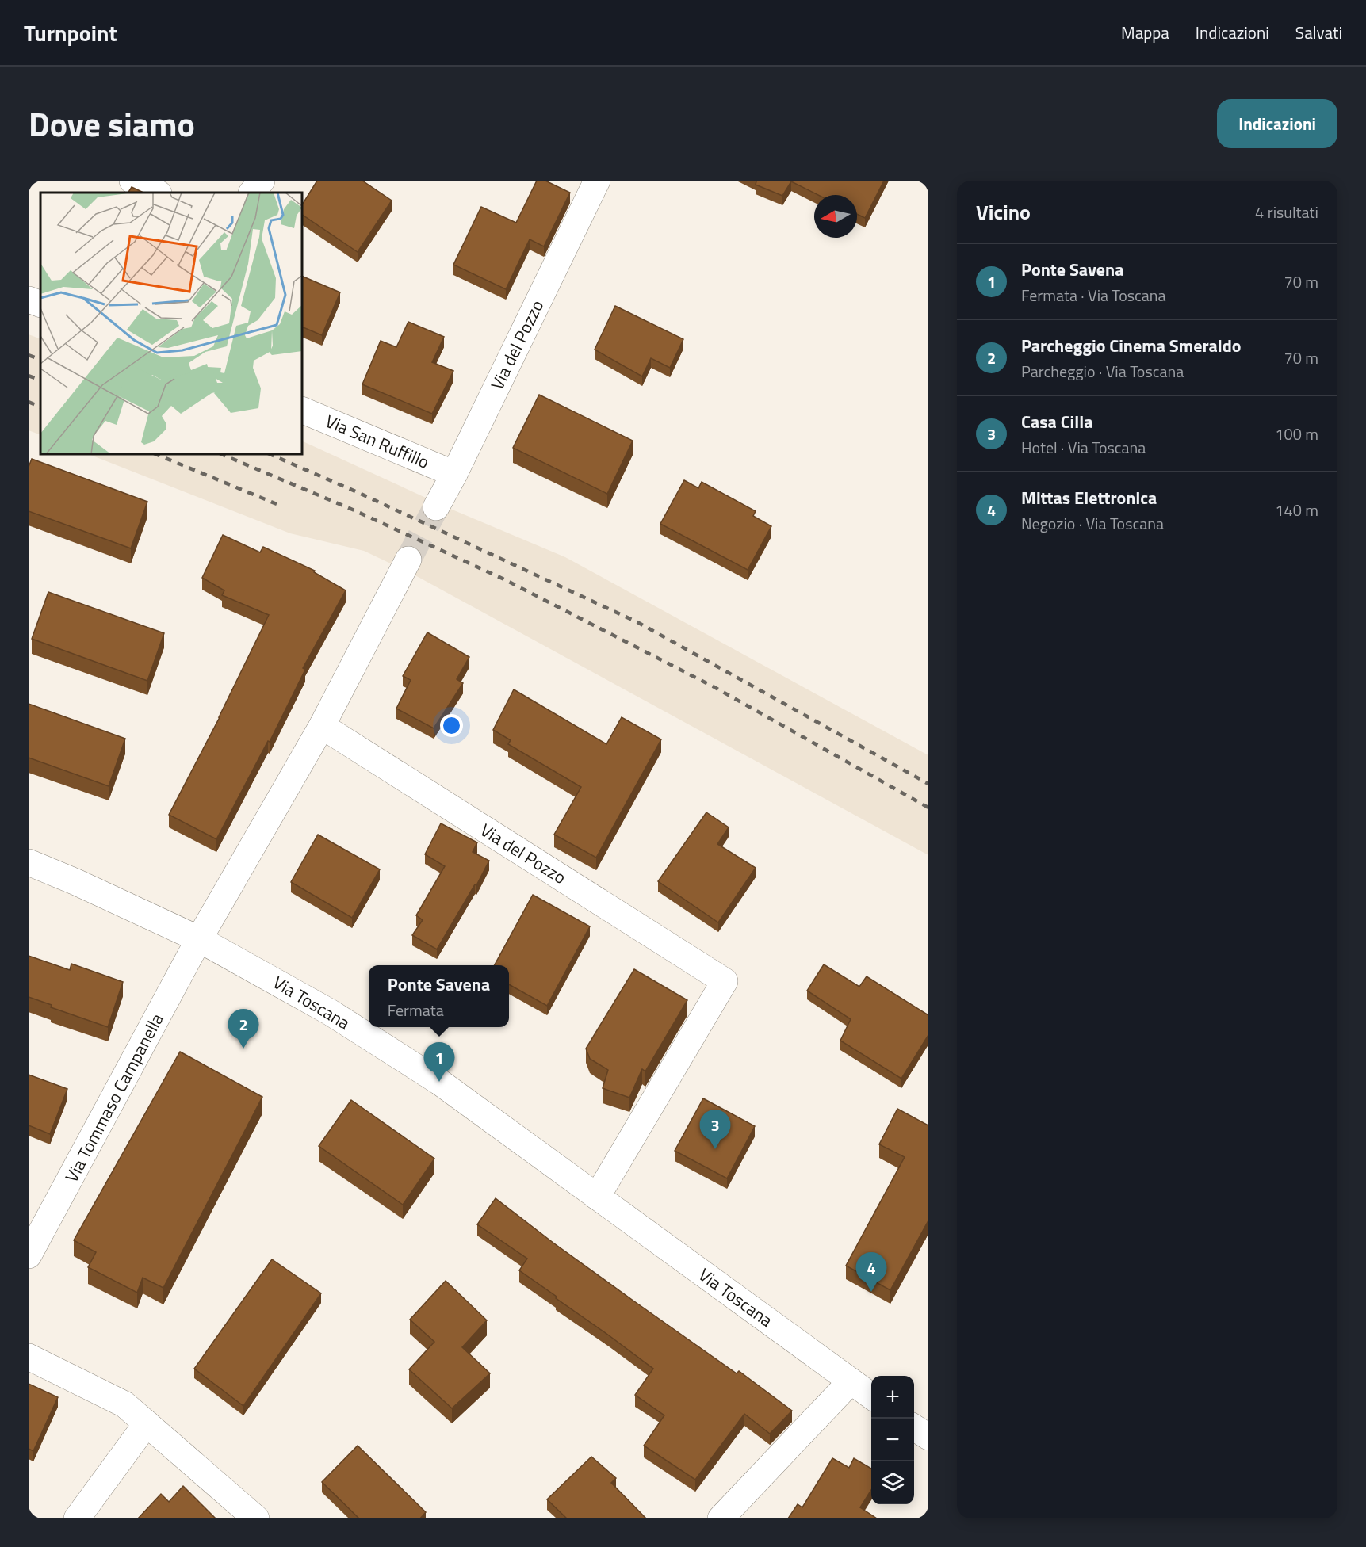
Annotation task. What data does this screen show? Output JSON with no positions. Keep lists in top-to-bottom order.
{
  "streets": {
    "street": [
      "Via del Pozzo",
      "Via San Ruffillo",
      "Via Toscana",
      "Via Tommaso Campanella"
    ]
  },
  "crossings": [
    ["Via del Pozzo", "Via San Ruffillo"],
    ["Via del Pozzo", "Via Toscana"],
    ["Via Toscana", "Via Tommaso Campanella"]
  ],
  "north": "left",
  "page": {
    "header": "Turnpoint",
    "nav": ["Mappa", "Indicazioni", "Salvati"],
    "title": "Dove siamo",
    "buttons": "Indicazioni",
    "heading": ["Vicino", "4 risultati"],
    "list": [
      {
        "mark": "1",
        "name": "Ponte Savena",
        "note": "Fermata · Via Toscana",
        "value": "70 m"
      },
      {
        "mark": "2",
        "name": "Parcheggio Cinema Smeraldo",
        "note": "Parcheggio · Via Toscana",
        "value": "70 m"
      },
      {
        "mark": "3",
        "name": "Casa Cilla",
        "note": "Hotel · Via Toscana",
        "value": "100 m"
      },
      {
        "mark": "4",
        "name": "Mittas Elettronica",
        "note": "Negozio · Via Toscana",
        "value": "140 m"
      }
    ],
    "popup": ["Ponte Savena", "Fermata"],
    "pins": [
      "2",
      "1",
      "3",
      "4"
    ],
    "map_buttons": ["+", "−"]
  }
}
